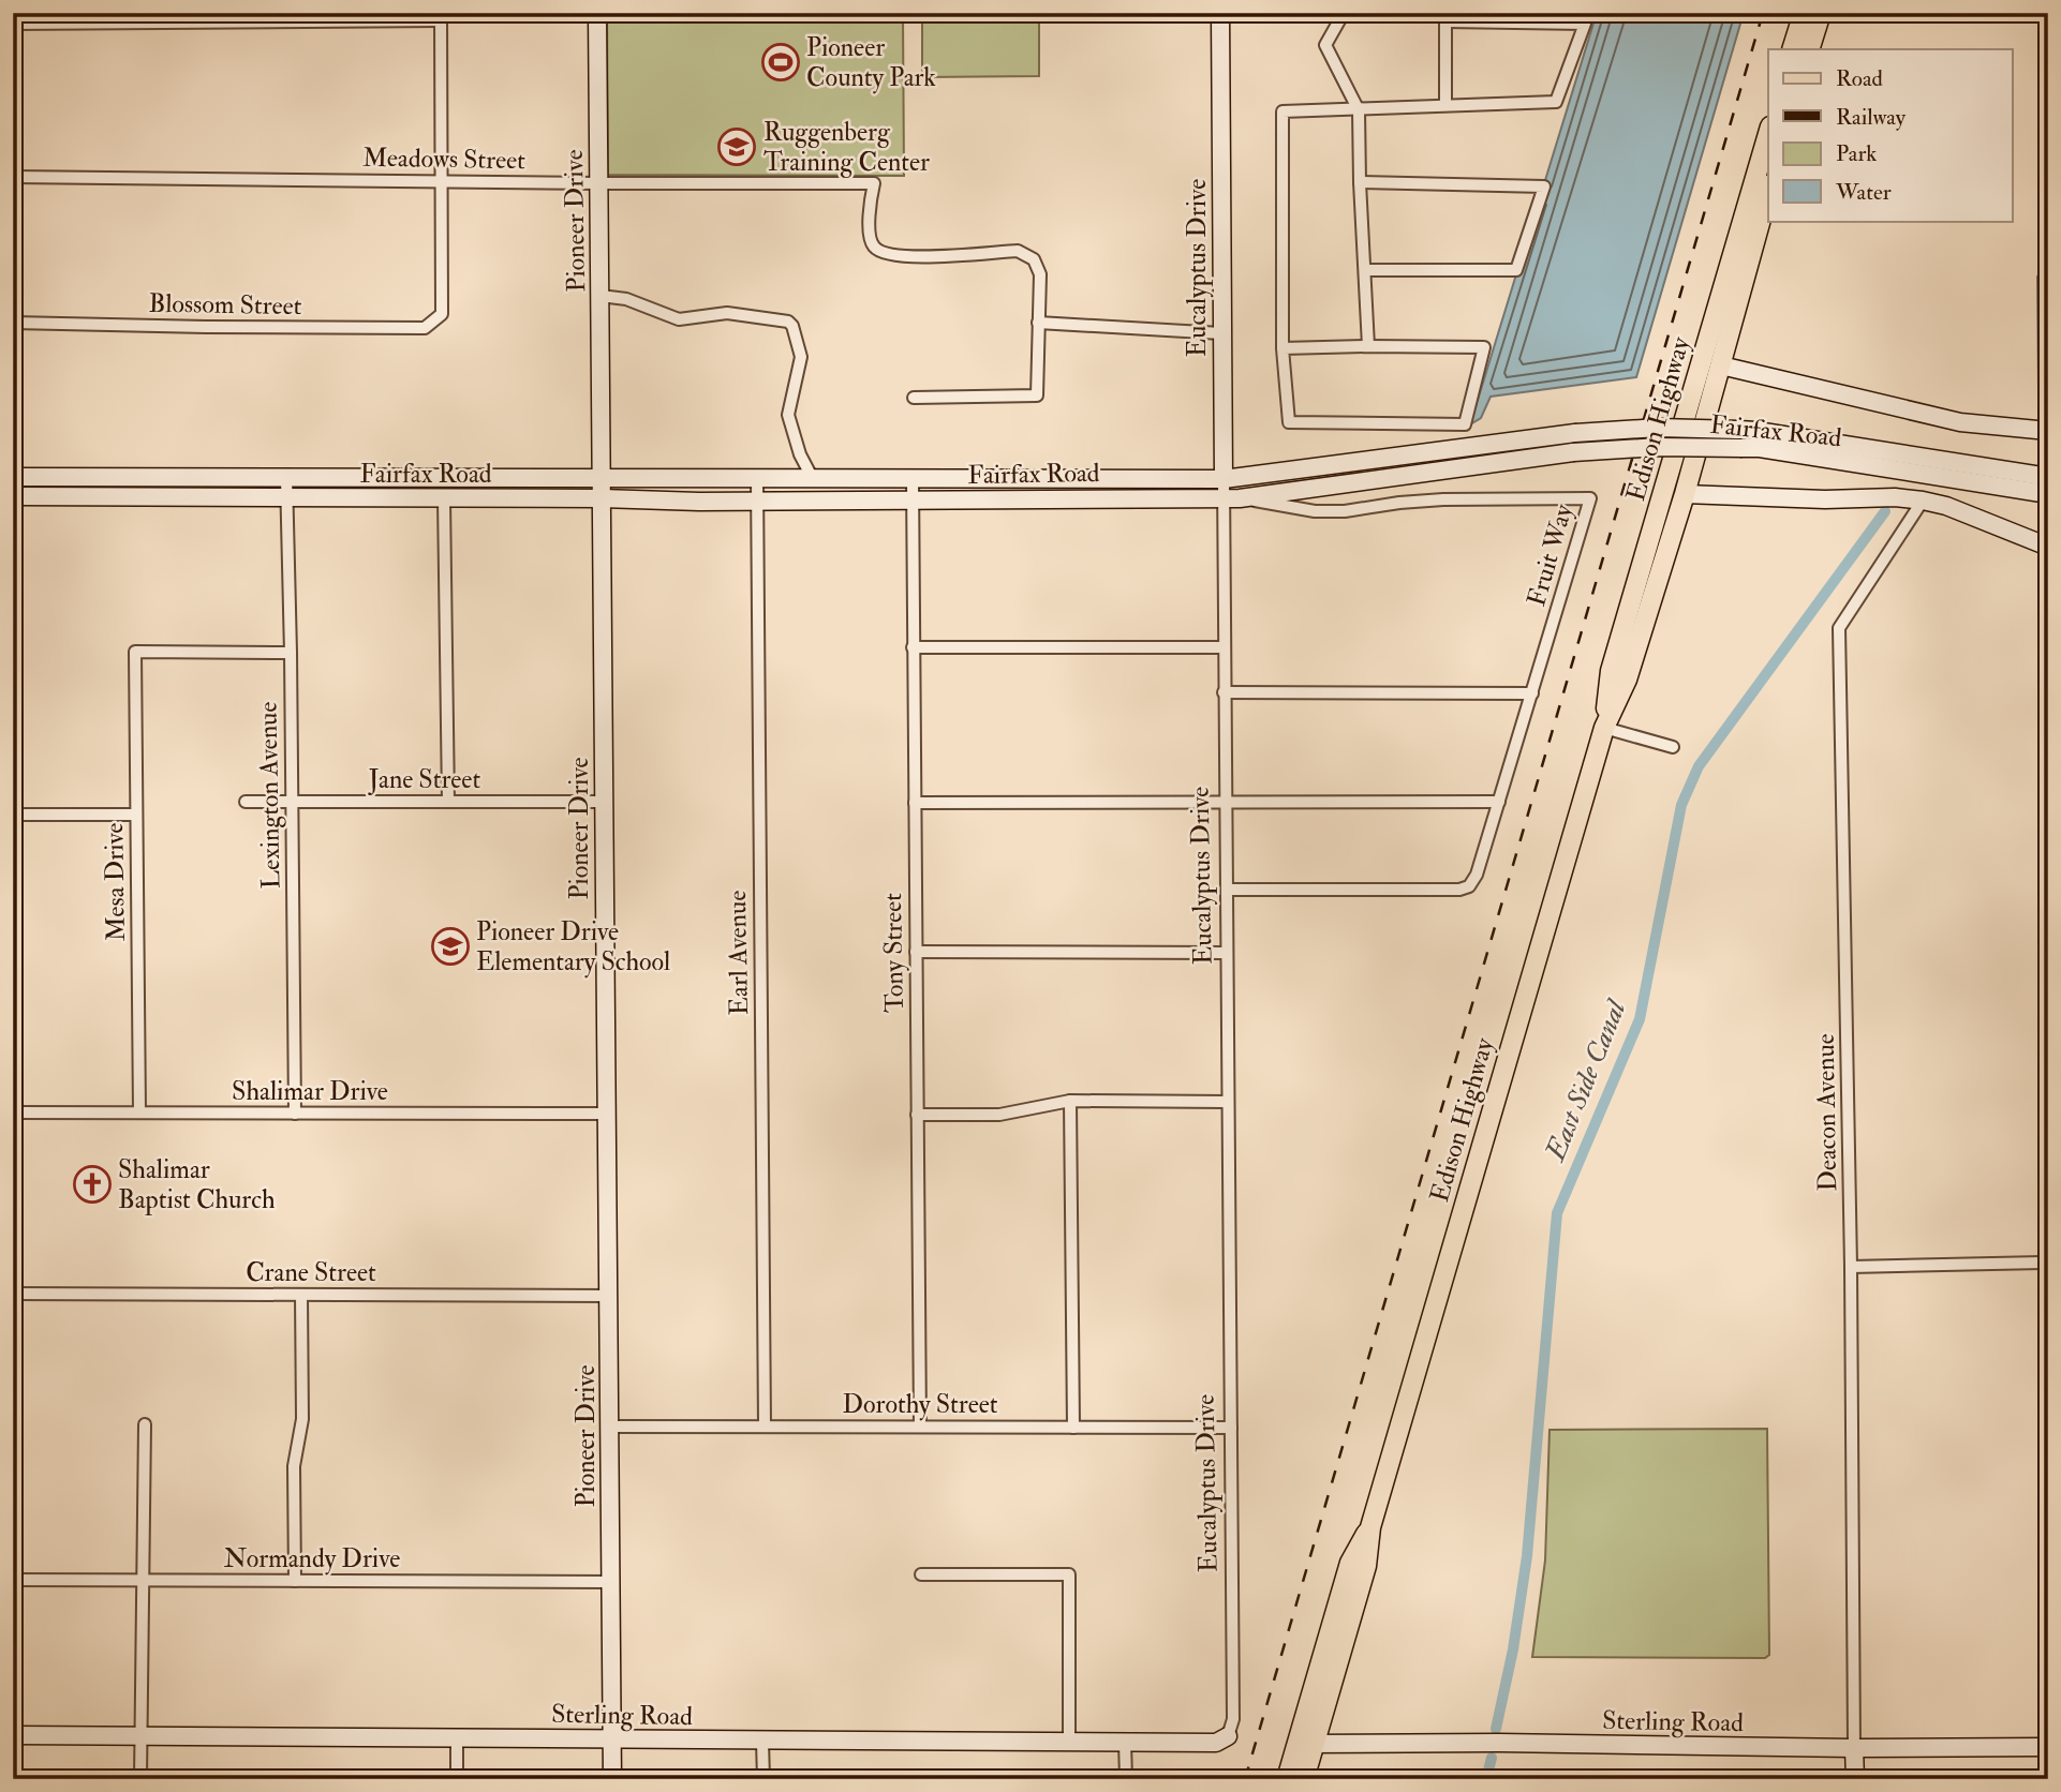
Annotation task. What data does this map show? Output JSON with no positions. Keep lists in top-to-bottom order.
{
  "streets": {
    "main road": [
      "Pioneer Drive",
      "Eucalyptus Drive",
      "Edison Highway",
      "Fairfax Road",
      "Sterling Road"
    ],
    "street": [
      "Meadows Street",
      "Blossom Street",
      "Fruit Way",
      "Jane Street",
      "Lexington Avenue",
      "Mesa Drive",
      "Earl Avenue",
      "Tony Street",
      "Shalimar Drive",
      "Deacon Avenue",
      "Crane Street",
      "Dorothy Street",
      "Normandy Drive"
    ]
  },
  "crossings": [
    ["Meadows Street", "Pioneer Drive"],
    ["Meadows Street", "Blossom Street"],
    ["Pioneer Drive", "Fairfax Road"],
    ["Pioneer Drive", "Jane Street"],
    ["Pioneer Drive", "Shalimar Drive"],
    ["Pioneer Drive", "Crane Street"],
    ["Pioneer Drive", "Dorothy Street"],
    ["Pioneer Drive", "Normandy Drive"],
    ["Pioneer Drive", "Sterling Road"],
    ["Eucalyptus Drive", "Fairfax Road"],
    ["Eucalyptus Drive", "Fruit Way"],
    ["Eucalyptus Drive", "Dorothy Street"],
    ["Eucalyptus Drive", "Sterling Road"],
    ["Edison Highway", "Sterling Road"],
    ["Fairfax Road", "Fruit Way"],
    ["Fairfax Road", "Lexington Avenue"],
    ["Fairfax Road", "Earl Avenue"],
    ["Fairfax Road", "Tony Street"],
    ["Jane Street", "Lexington Avenue"],
    ["Lexington Avenue", "Mesa Drive"],
    ["Lexington Avenue", "Shalimar Drive"],
    ["Mesa Drive", "Shalimar Drive"],
    ["Earl Avenue", "Dorothy Street"],
    ["Tony Street", "Dorothy Street"],
    ["Deacon Avenue", "Sterling Road"]
  ],
  "water": ["East Side Canal"],
  "places": {
    "sports": ["Pioneer County Park"],
    "school or university": ["Ruggenberg Training Center", "Pioneer Drive Elementary School"],
    "church": ["Shalimar Baptist Church"]
  },
  "legend": [
    "Road",
    "Railway",
    "Park",
    "Water"
  ]
}
